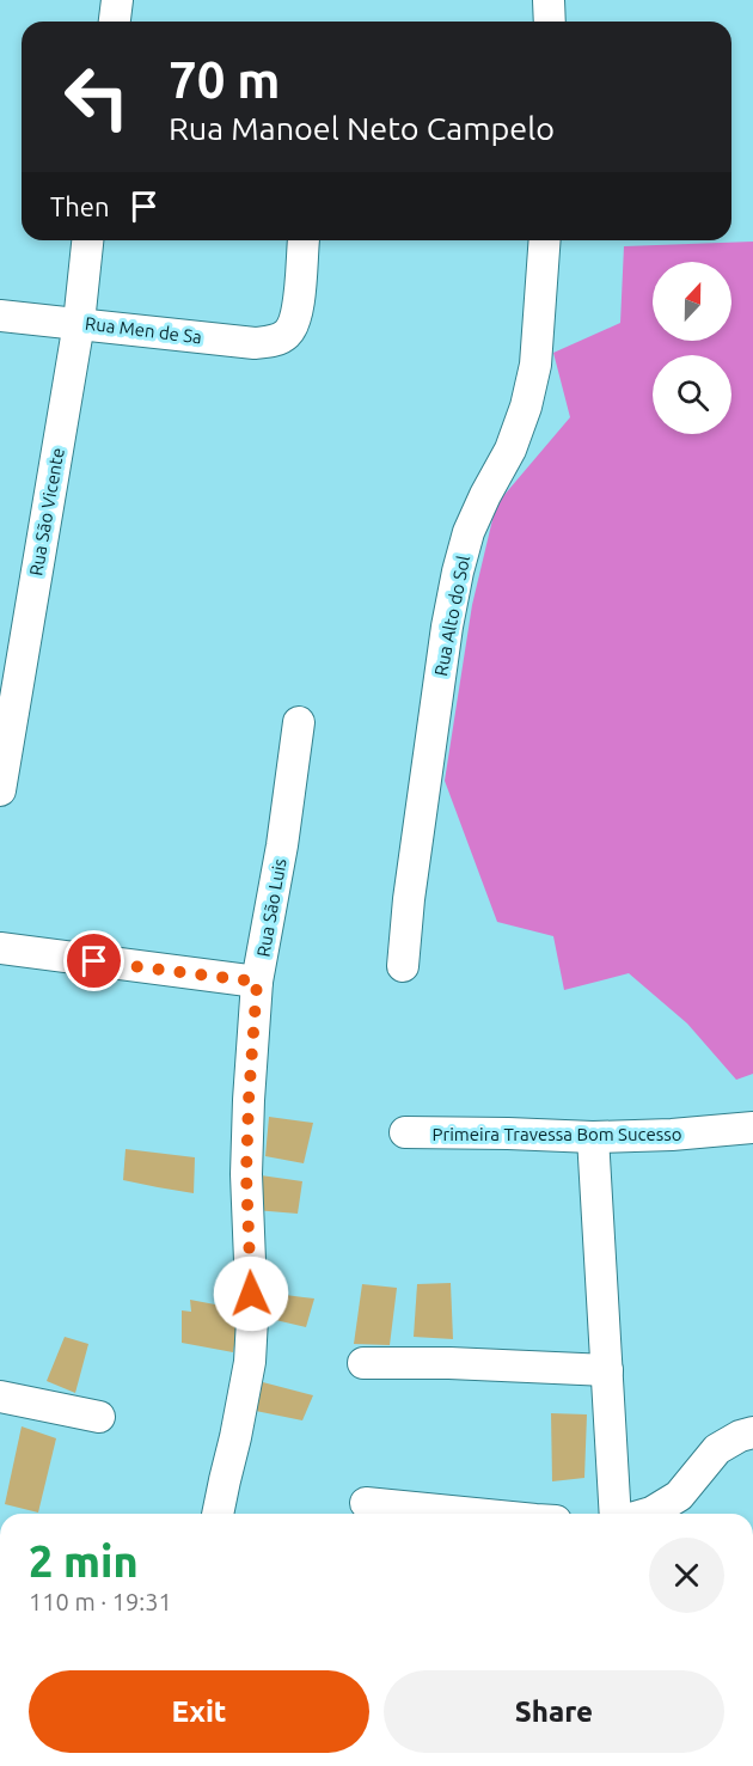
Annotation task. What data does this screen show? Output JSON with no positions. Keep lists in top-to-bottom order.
{
  "streets": {
    "street": [
      "Rua Men de Sa",
      "Rua São Vicente",
      "Rua Alto do Sol",
      "Rua São Luis",
      "Primeira Travessa Bom Sucesso"
    ]
  },
  "crossings": [
    ["Rua Men de Sa", "Rua São Vicente"]
  ],
  "north": "top",
  "page": {
    "turn": ["70 m", "Rua Manoel Neto Campelo"],
    "then": "Then",
    "heading": ["2 min", "110 m · 19:31"],
    "buttons": ["Exit", "Share"]
  }
}
